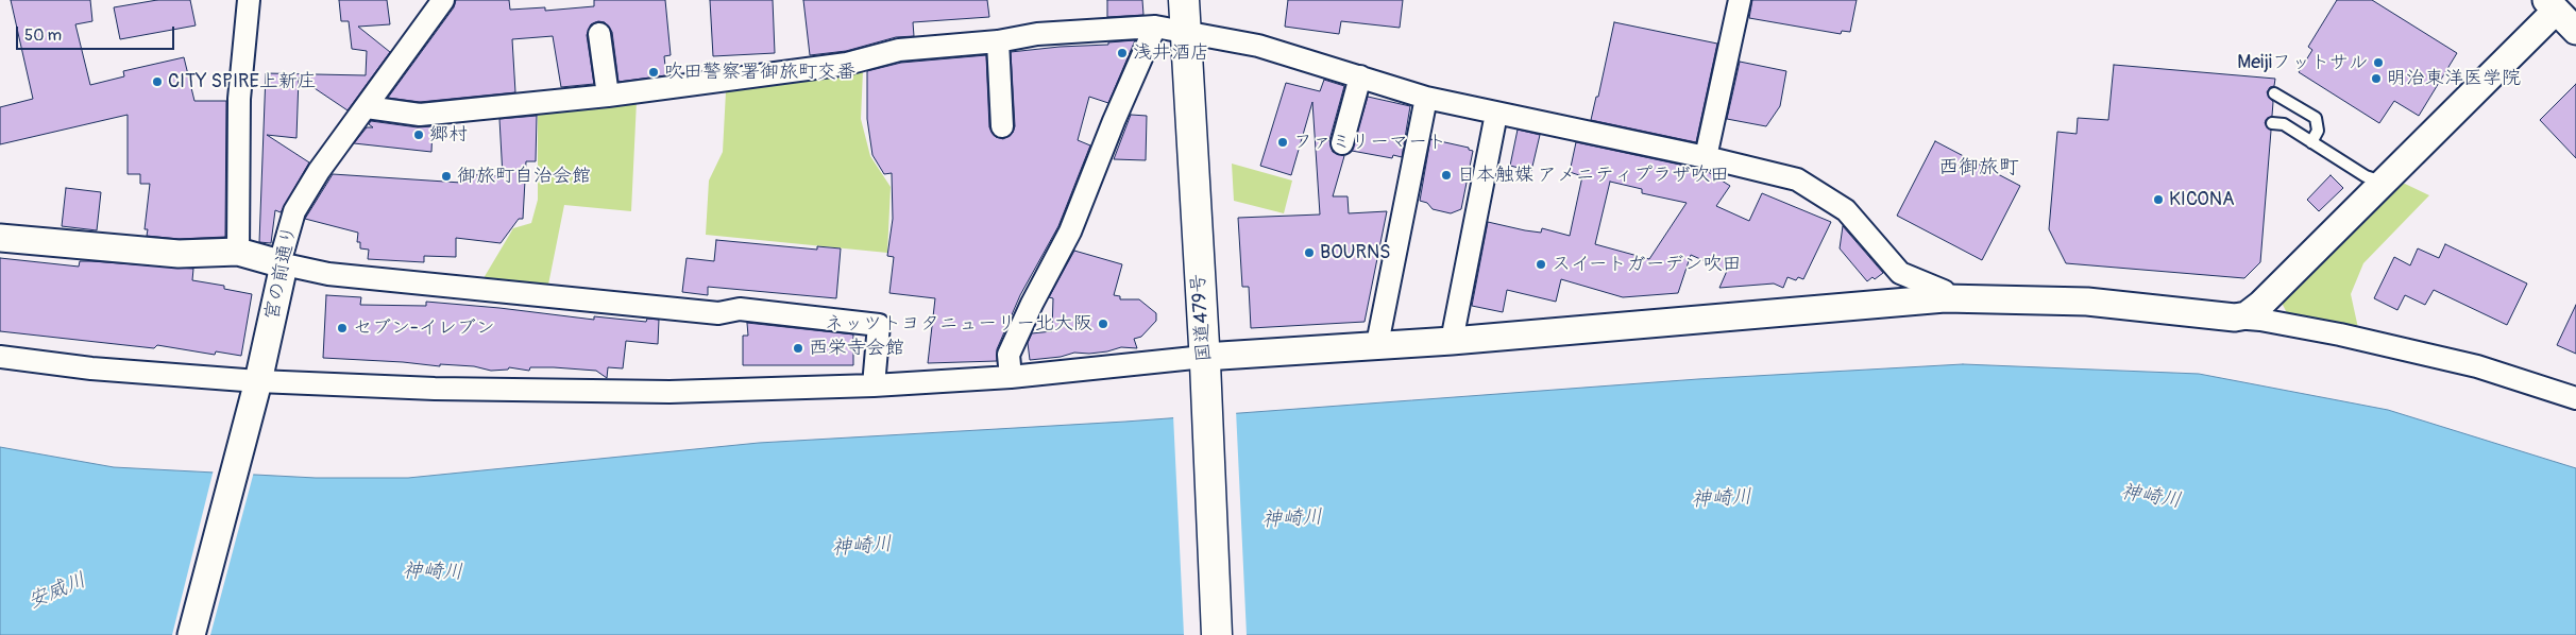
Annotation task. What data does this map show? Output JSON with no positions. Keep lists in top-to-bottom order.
{
  "streets": {
    "highway": ["国道479号"],
    "street": ["宮の前通り"]
  },
  "districts": ["西御旅町"],
  "water": ["神崎川", "安威川"],
  "places": [
    "浅井酒店",
    "Meijiフットサル",
    "吹田警察署御旅町交番",
    "明治東洋医学院",
    "CITY SPIRE上新庄",
    "郷村",
    "ファミリーマート",
    "日本触媒 アメニティプラザ吹田",
    "御旅町自治会館",
    "KICONA",
    "BOURNS",
    "スイートガーデン吹田",
    "ネッツトヨタニューリー北大阪",
    "セブン-イレブン",
    "西栄寺会館"
  ],
  "scale_bar": "50 m"
}
